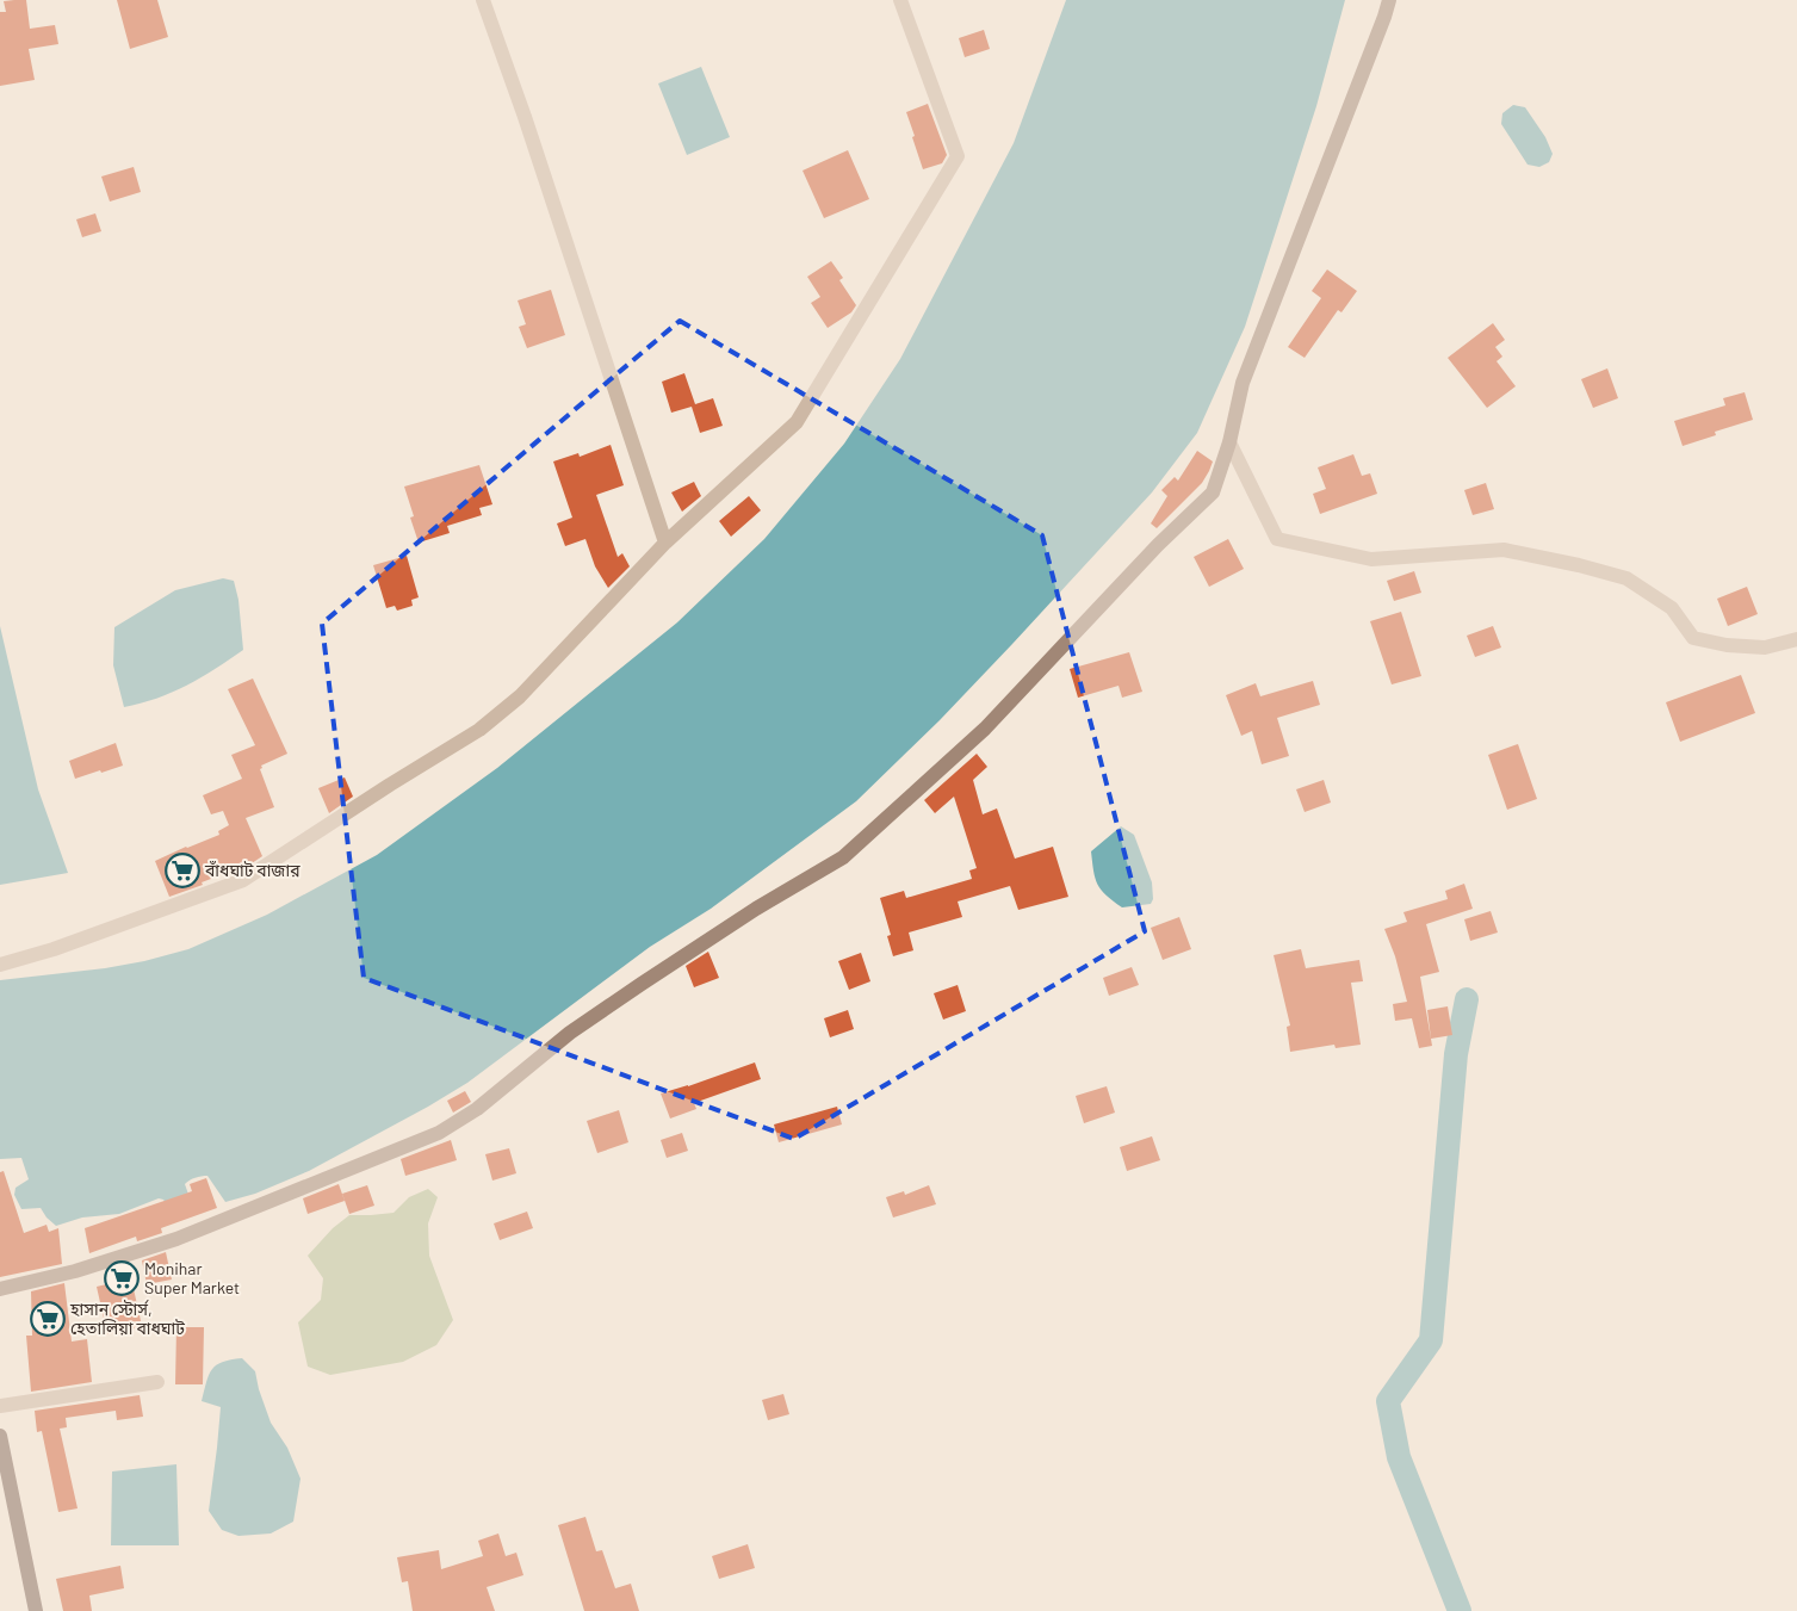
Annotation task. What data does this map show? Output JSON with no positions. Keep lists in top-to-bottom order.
{
  "places": {
    "supermarket": ["বাঁধঘাট বাজার", "Monihar Super Market", "হাসান স্টোর্স, হেতালিয়া বাধঘাট"]
  }
}
